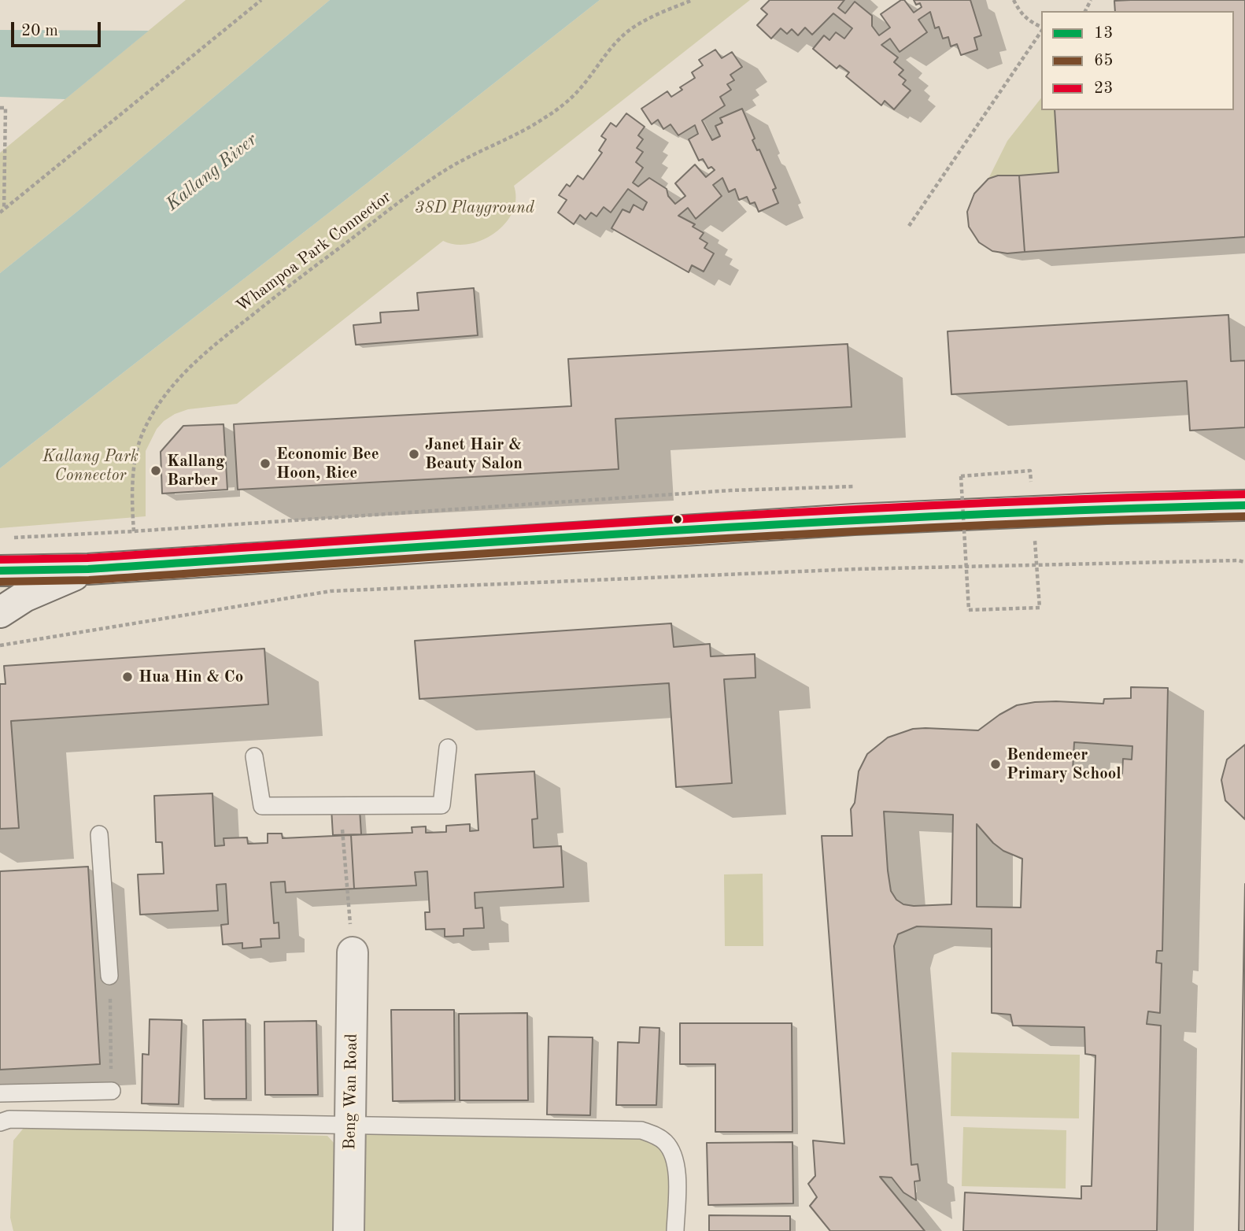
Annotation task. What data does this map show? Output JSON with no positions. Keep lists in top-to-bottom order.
{
  "streets": {
    "street": ["Beng Wan Road"],
    "path": ["Whampoa Park Connector"]
  },
  "water": ["Kallang River"],
  "parks": ["38D Playground", "Kallang Park Connector"],
  "places": [
    "Janet Hair & Beauty Salon",
    "Economic Bee Hoon, Rice",
    "Kallang Barber",
    "Hua Hin & Co",
    "Bendemeer Primary School"
  ],
  "lines": ["transit line 23", "transit line 13", "transit line 65"],
  "legend": ["13", "65", "23"],
  "scale_bar": "20 m"
}
